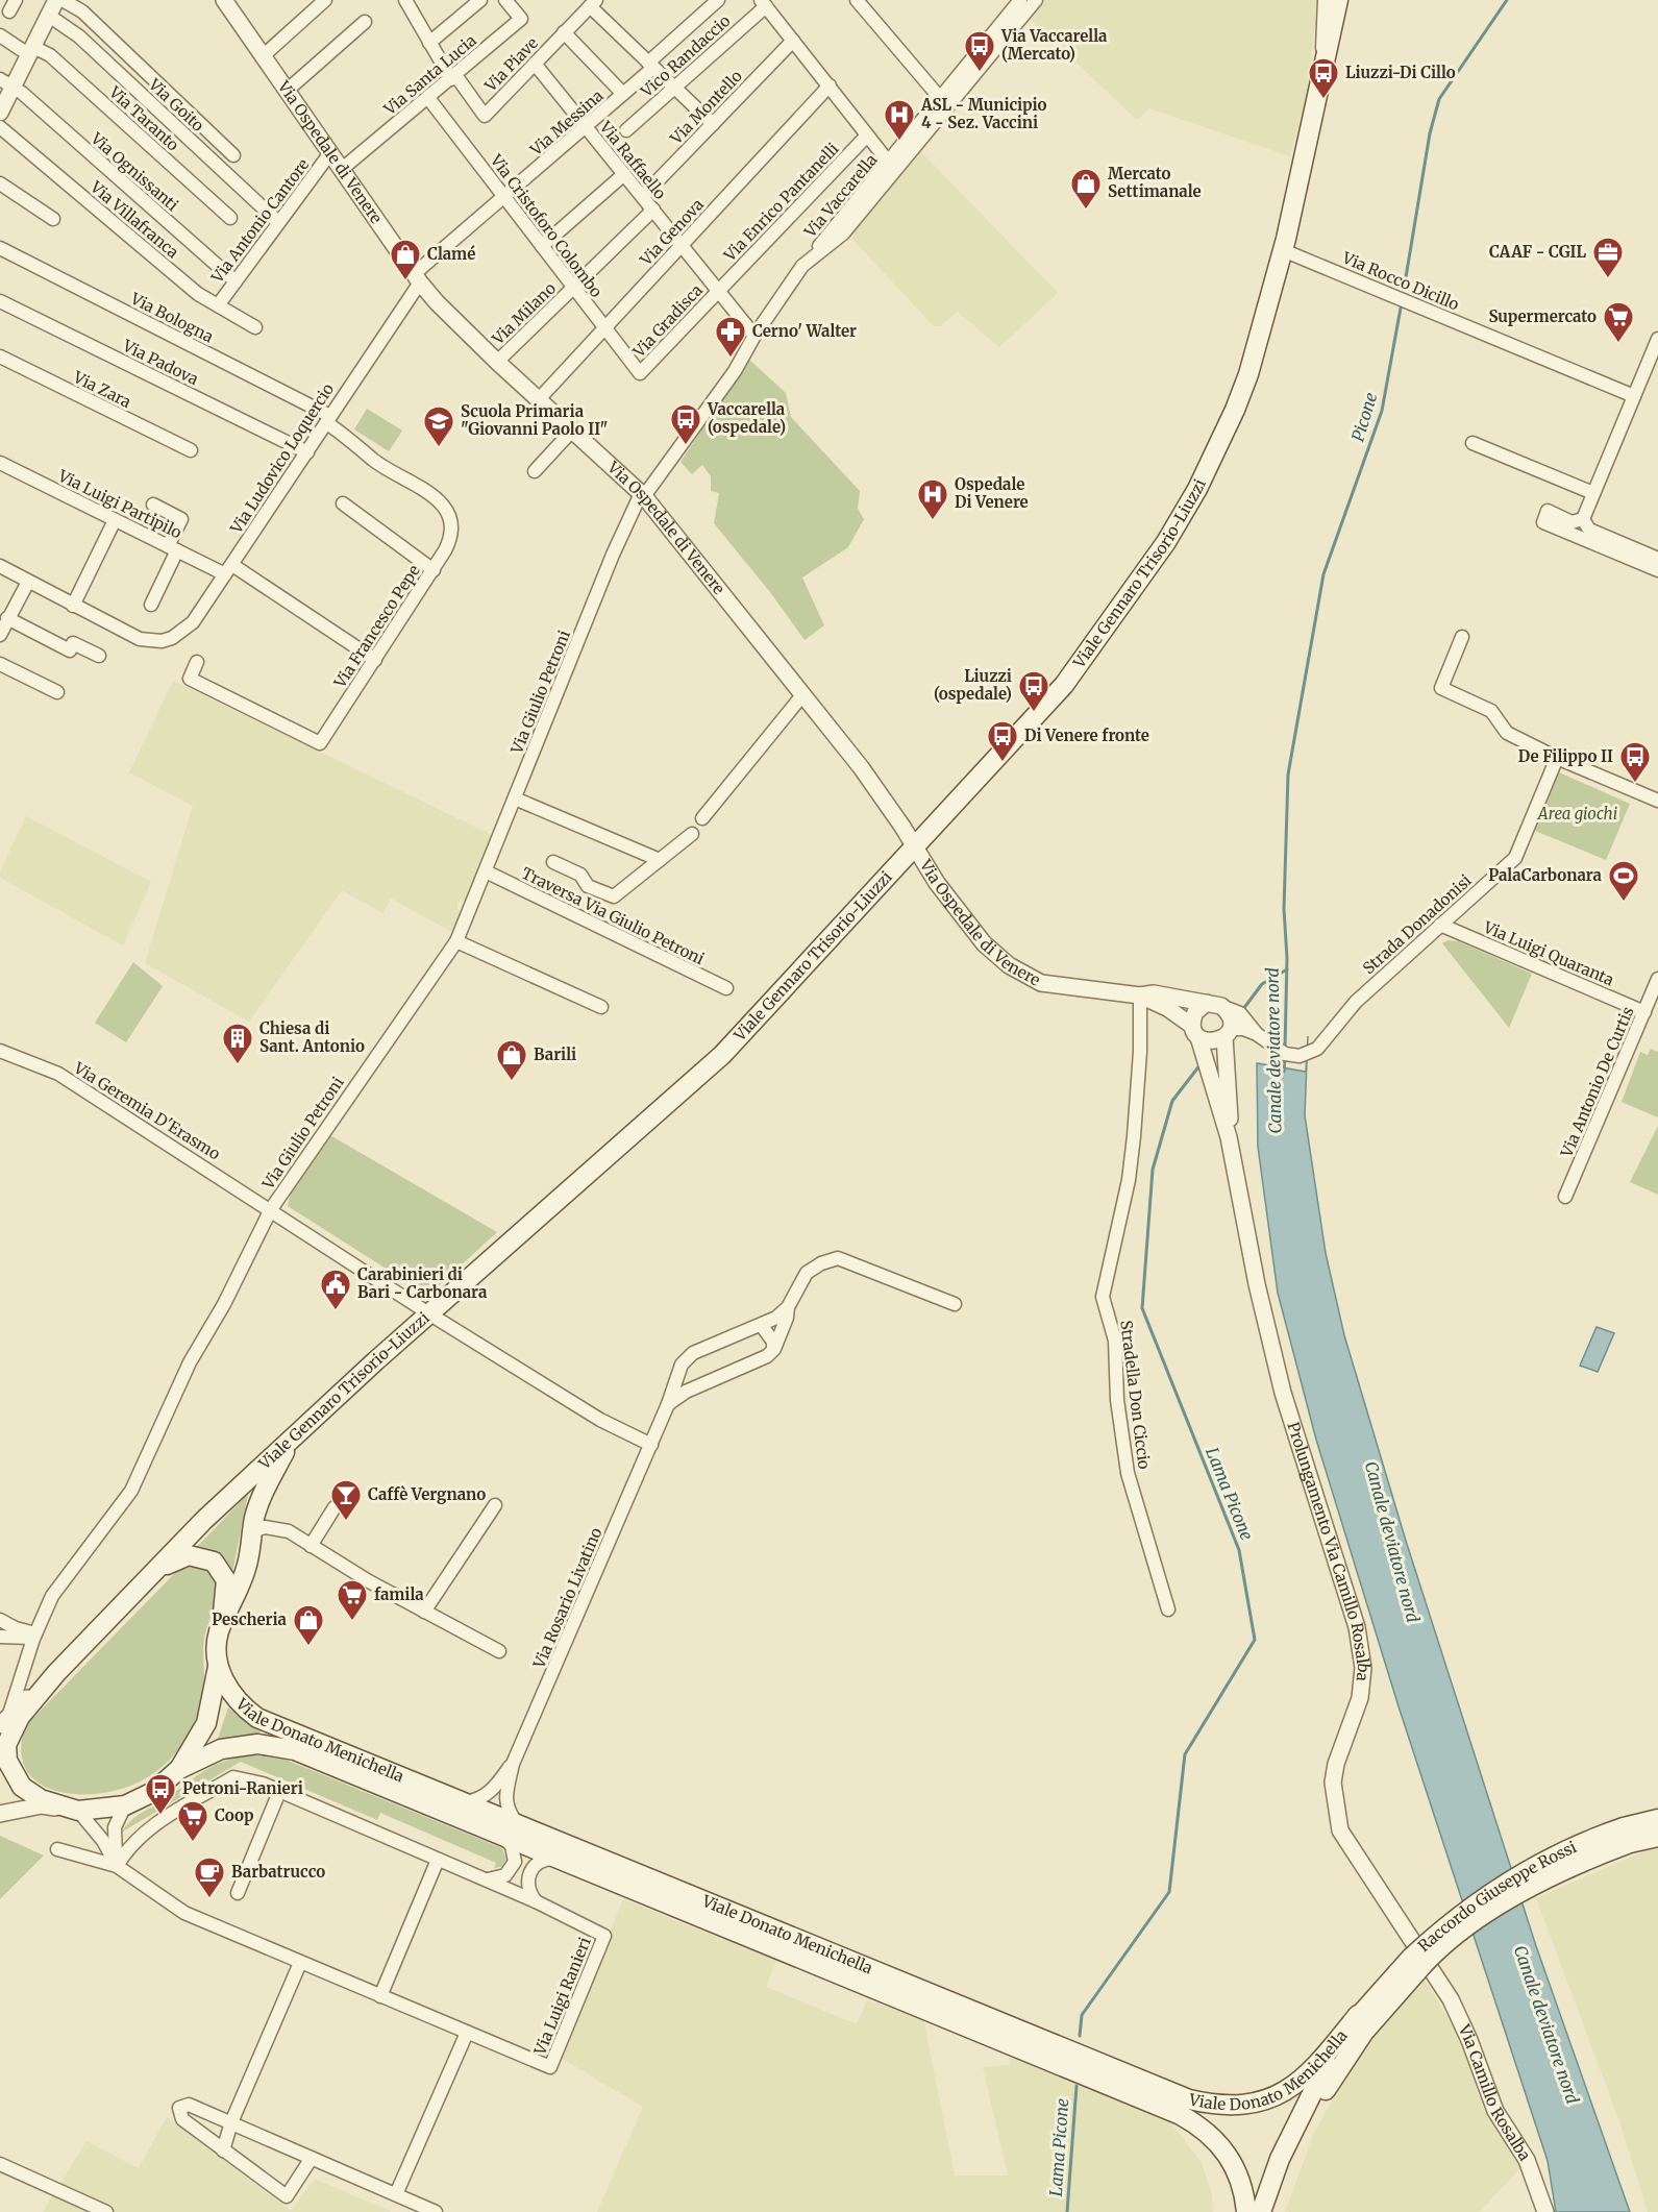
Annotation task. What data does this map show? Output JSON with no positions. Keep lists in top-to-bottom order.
{
  "streets": {
    "main road": ["Viale Gennaro Trisorio-Liuzzi", "Viale Donato Menichella", "Raccordo Giuseppe Rossi"],
    "street": [
      "Vico Randaccio",
      "Via Piave",
      "Via Santa Lucia",
      "Via Goito",
      "Via Montello",
      "Via Taranto",
      "Via Messina",
      "Via Ospedale di Venere",
      "Via Raffaello",
      "Via Ognissanti",
      "Via Vaccarella",
      "Via Enrico Pantanelli",
      "Via Villafranca",
      "Via Antonio Cantore",
      "Via Cristoforo Colombo",
      "Via Genova",
      "Via Rocco Dicillo",
      "Via Milano",
      "Via Bologna",
      "Via Gradisca",
      "Via Padova",
      "Via Zara",
      "Via Ludovico Loquercio",
      "Via Luigi Partipilo",
      "Via Francesco Pepe",
      "Via Giulio Petroni",
      "Traversa Via Giulio Petroni",
      "Strada Donadonisi",
      "Via Luigi Quaranta",
      "Via Antonio De Curtis",
      "Via Geremia D'Erasmo",
      "Stradella Don Ciccio",
      "Prolungamento Via Camillo Rosalba",
      "Via Rosario Livatino",
      "Via Luigi Ranieri",
      "Via Camillo Rosalba"
    ]
  },
  "crossings": [
    ["Via Piave", "Via Santa Lucia"],
    ["Via Piave", "Via Raffaello"],
    ["Via Santa Lucia", "Via Ospedale di Venere"],
    ["Via Santa Lucia", "Via Cristoforo Colombo"],
    ["Via Goito", "Via Antonio Cantore"],
    ["Via Montello", "Via Raffaello"],
    ["Via Messina", "Via Ospedale di Venere"],
    ["Via Messina", "Via Raffaello"],
    ["Via Messina", "Via Cristoforo Colombo"],
    ["Via Messina", "Via Ludovico Loquercio"],
    ["Via Ospedale di Venere", "Via Vaccarella"],
    ["Via Ospedale di Venere", "Via Antonio Cantore"],
    ["Via Ospedale di Venere", "Via Genova"],
    ["Via Ospedale di Venere", "Via Milano"],
    ["Via Ospedale di Venere", "Via Ludovico Loquercio"],
    ["Via Ospedale di Venere", "Viale Gennaro Trisorio-Liuzzi"],
    ["Via Ospedale di Venere", "Via Giulio Petroni"],
    ["Via Ospedale di Venere", "Strada Donadonisi"],
    ["Via Ospedale di Venere", "Stradella Don Ciccio"],
    ["Via Ospedale di Venere", "Prolungamento Via Camillo Rosalba"],
    ["Via Raffaello", "Via Vaccarella"],
    ["Via Raffaello", "Via Enrico Pantanelli"],
    ["Via Raffaello", "Via Genova"],
    ["Via Raffaello", "Via Milano"],
    ["Via Raffaello", "Via Gradisca"],
    ["Via Ognissanti", "Via Antonio Cantore"],
    ["Via Vaccarella", "Via Giulio Petroni"],
    ["Via Enrico Pantanelli", "Via Gradisca"],
    ["Via Villafranca", "Via Antonio Cantore"],
    ["Via Cristoforo Colombo", "Via Genova"],
    ["Via Cristoforo Colombo", "Via Milano"],
    ["Via Cristoforo Colombo", "Via Gradisca"],
    ["Via Rocco Dicillo", "Viale Gennaro Trisorio-Liuzzi"],
    ["Via Bologna", "Via Ludovico Loquercio"],
    ["Via Bologna", "Via Francesco Pepe"],
    ["Via Padova", "Via Ludovico Loquercio"],
    ["Via Ludovico Loquercio", "Via Luigi Partipilo"],
    ["Via Ludovico Loquercio", "Via Francesco Pepe"],
    ["Via Luigi Partipilo", "Via Francesco Pepe"],
    ["Viale Gennaro Trisorio-Liuzzi", "Via Giulio Petroni"],
    ["Viale Gennaro Trisorio-Liuzzi", "Via Geremia D'Erasmo"],
    ["Viale Gennaro Trisorio-Liuzzi", "Viale Donato Menichella"],
    ["Via Giulio Petroni", "Traversa Via Giulio Petroni"],
    ["Via Giulio Petroni", "Via Geremia D'Erasmo"],
    ["Strada Donadonisi", "Via Luigi Quaranta"],
    ["Strada Donadonisi", "Prolungamento Via Camillo Rosalba"],
    ["Via Luigi Quaranta", "Via Antonio De Curtis"],
    ["Prolungamento Via Camillo Rosalba", "Raccordo Giuseppe Rossi"],
    ["Prolungamento Via Camillo Rosalba", "Via Camillo Rosalba"],
    ["Raccordo Giuseppe Rossi", "Via Camillo Rosalba"]
  ],
  "water": ["Picone", "Canale deviatore nord", "Lama Picone"],
  "parks": ["Area giochi"],
  "places": {
    "bus stop": [
      "Via Vaccarella (Mercato)",
      "Liuzzi-Di Cillo",
      "Vaccarella (ospedale)",
      "Liuzzi (ospedale)",
      "Di Venere fronte",
      "De Filippo II",
      "Petroni-Ranieri"
    ],
    "hospital": ["ASL - Municipio 4 - Sez. Vaccini", "Ospedale Di Venere"],
    "shop": [
      "Mercato Settimanale",
      "Clamé",
      "Barili",
      "Pescheria"
    ],
    "office": ["CAAF - CGIL"],
    "supermarket": ["Supermercato", "famila", "Coop"],
    "pharmacy": ["Cerno' Walter"],
    "school or university": ["Scuola Primaria \"Giovanni Paolo II\""],
    "sports": ["PalaCarbonara"],
    "building": ["Chiesa di Sant. Antonio"],
    "public building": ["Carabinieri di Bari - Carbonara"],
    "bar": ["Caffè Vergnano"],
    "cafe": ["Barbatrucco"]
  }
}
